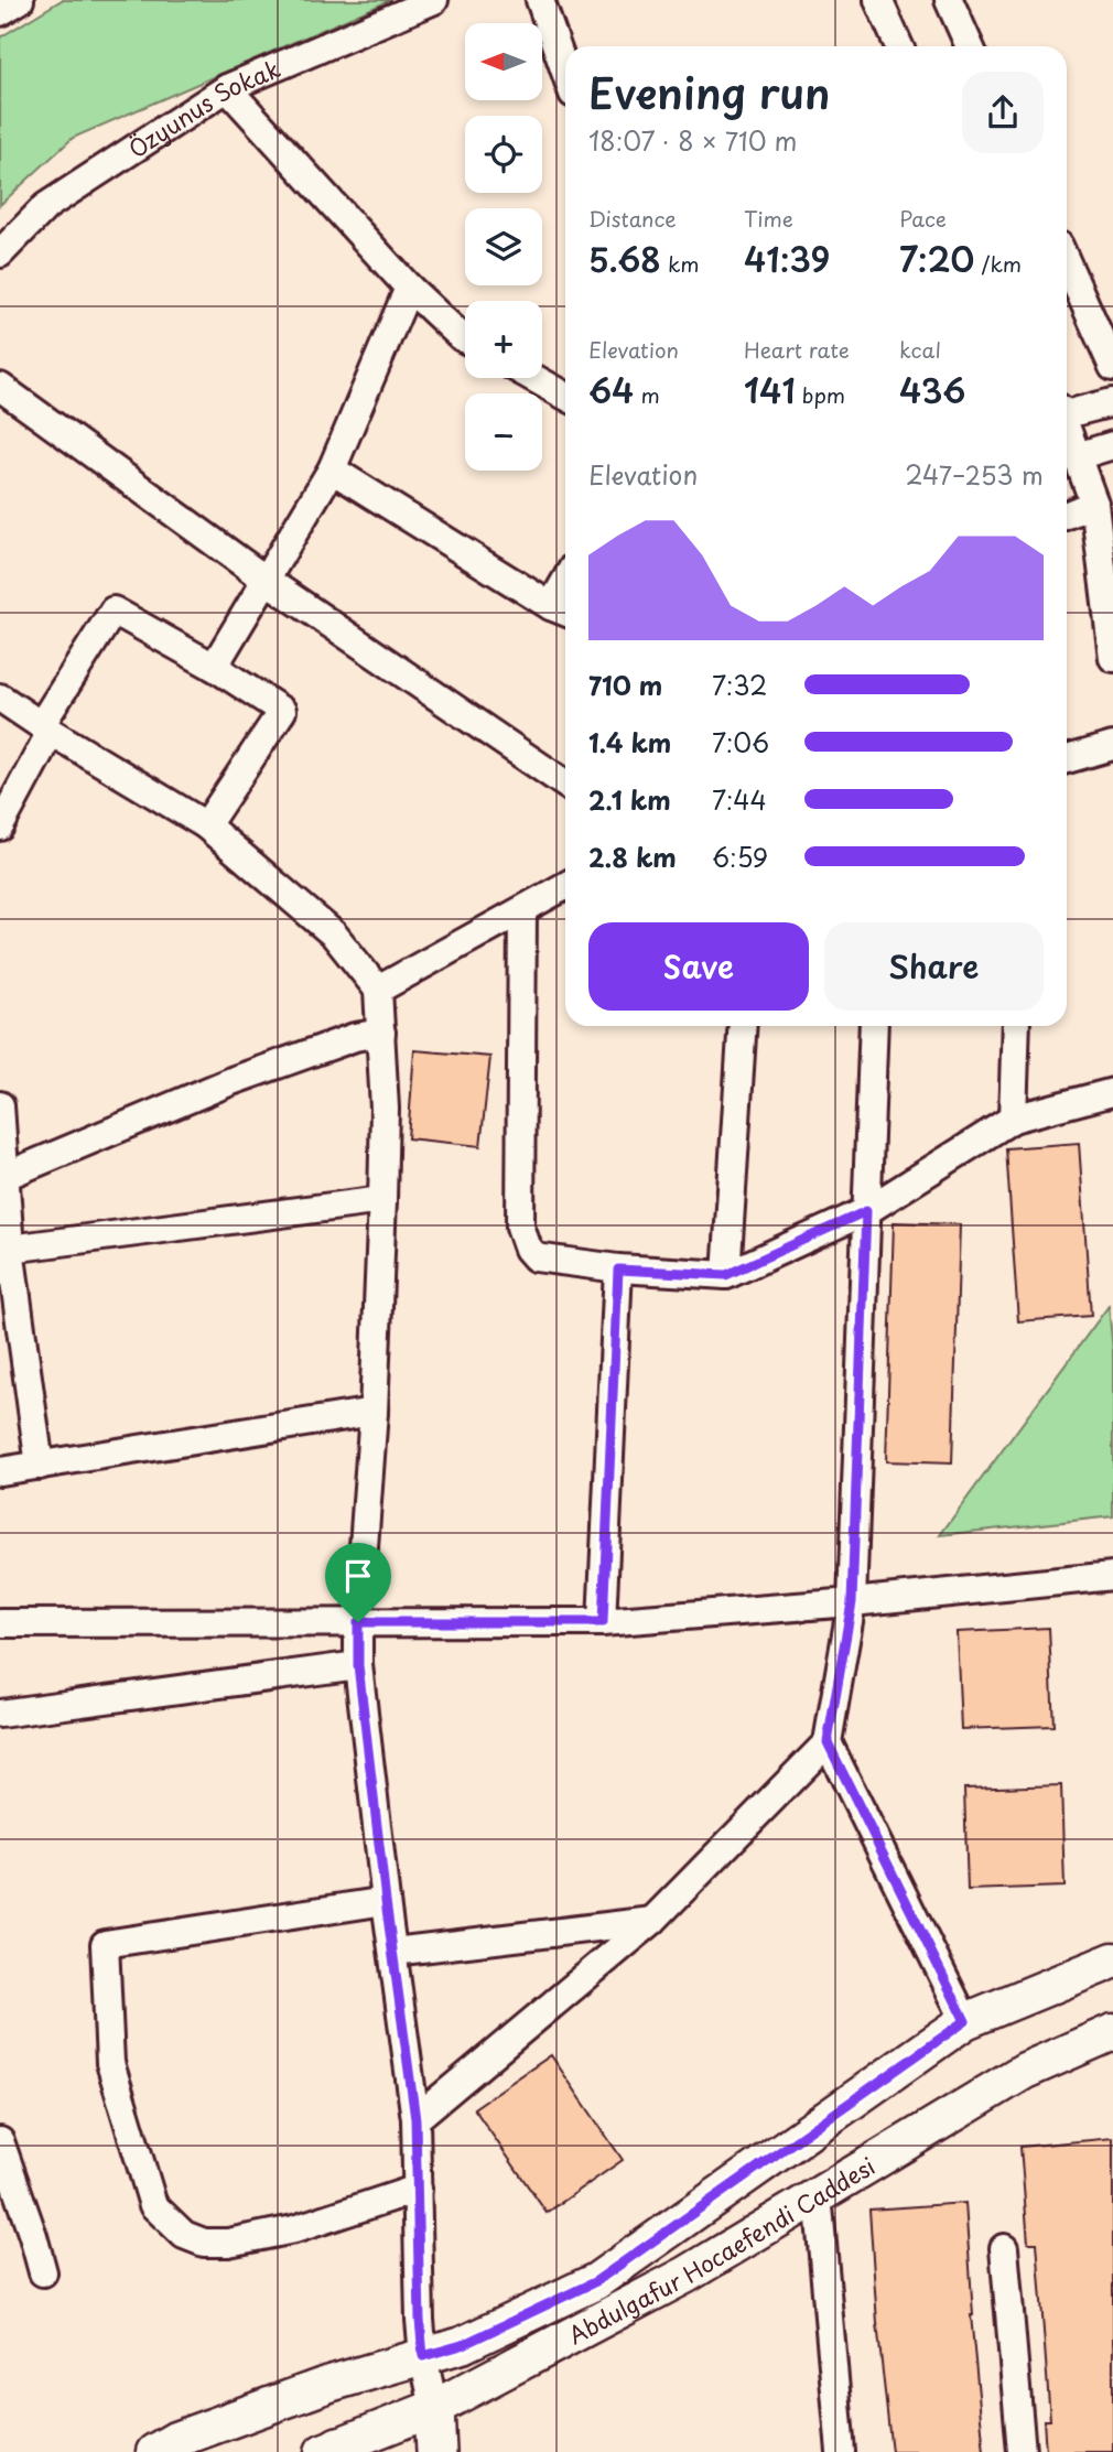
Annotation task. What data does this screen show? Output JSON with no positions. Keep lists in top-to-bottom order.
{
  "streets": {
    "street": ["Özyunus Sokak", "Abdulgafur Hocaefendi Caddesi"]
  },
  "north": "left",
  "page": {
    "map_buttons": ["+", "−"],
    "heading": ["Evening run", "18:07 · 8 × 710 m"],
    "stats": [
      ["Distance", "5.68 km"],
      ["Time", "41:39"],
      ["Pace", "7:20 /km"],
      ["Elevation", "64 m"],
      ["Heart rate", "141 bpm"],
      ["kcal", "436"]
    ],
    "chart": ["Elevation", "247–253 m"],
    "list": [
      {
        "name": "710 m",
        "note": "7:32"
      },
      {
        "name": "1.4 km",
        "note": "7:06"
      },
      {
        "name": "2.1 km",
        "note": "7:44"
      },
      {
        "name": "2.8 km",
        "note": "6:59"
      }
    ],
    "buttons": ["Save", "Share"]
  }
}
